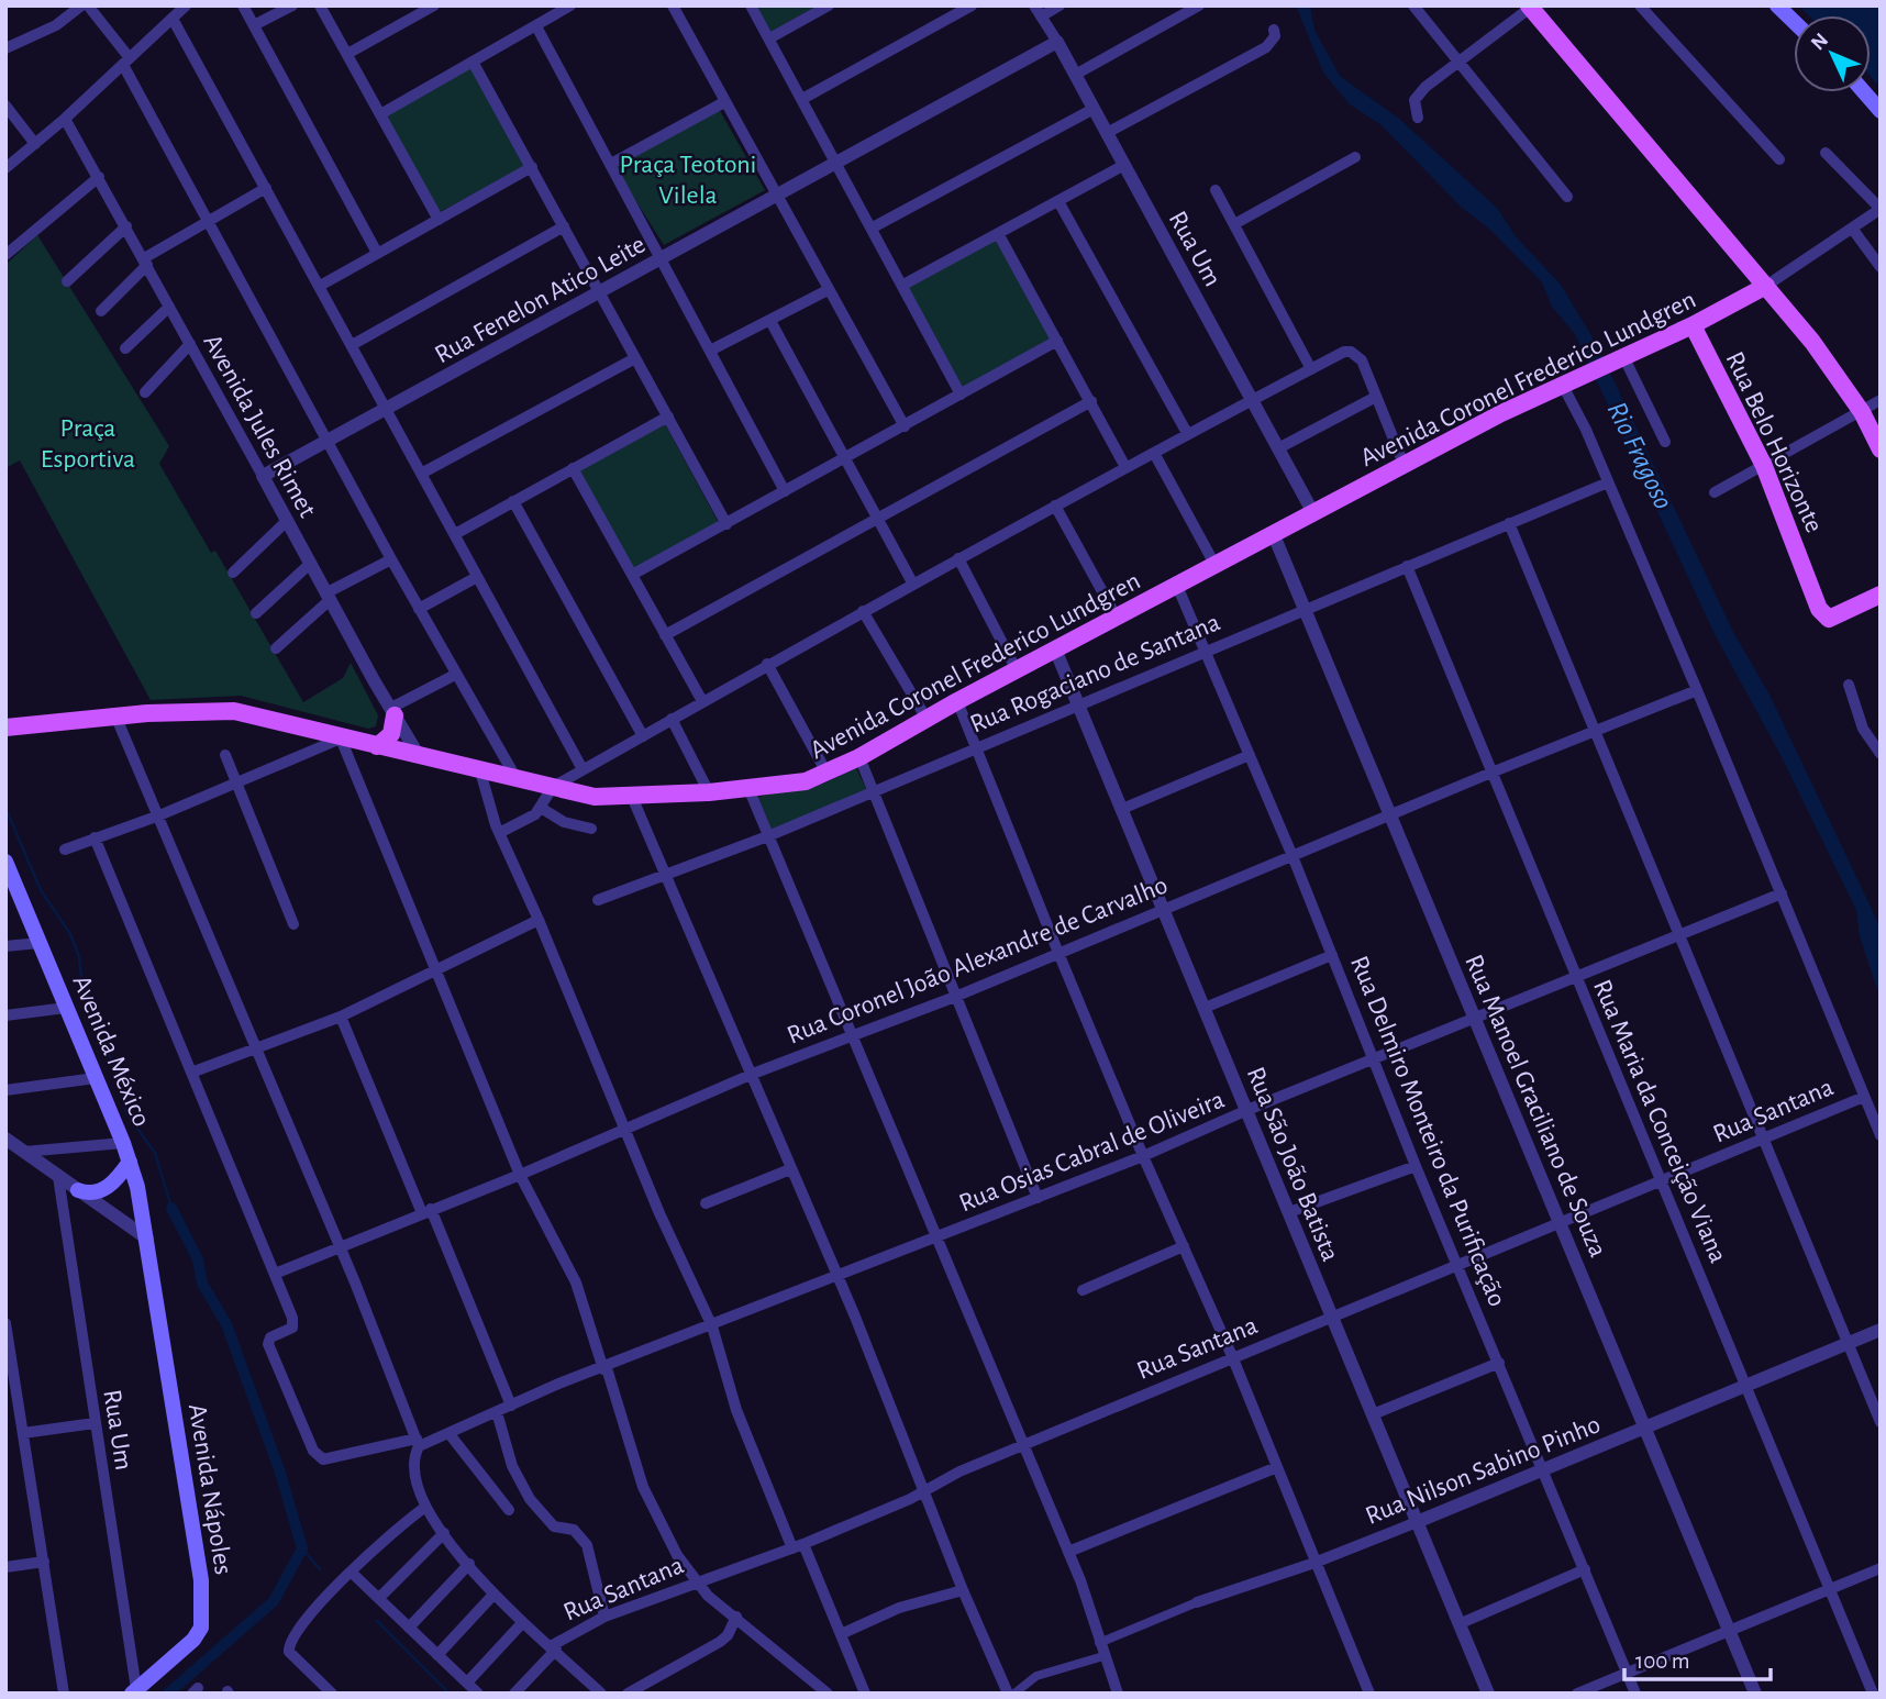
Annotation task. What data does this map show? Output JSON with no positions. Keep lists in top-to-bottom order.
{
  "streets": {
    "main road": [
      "Avenida Coronel Frederico Lundgren",
      "Rua Belo Horizonte",
      "Avenida México",
      "Avenida Nápoles"
    ],
    "street": [
      "Rua Um",
      "Rua Fenelon Atico Leite",
      "Avenida Jules Rimet",
      "Rua Rogaciano de Santana",
      "Rua Coronel João Alexandre de Carvalho",
      "Rua Manoel Graciliano de Souza",
      "Rua Santana",
      "Rua Maria da Conceição Viana",
      "Rua Delmiro Monteiro da Purificação",
      "Rua Osias Cabral de Oliveira",
      "Rua São João Batista",
      "Rua Nilson Sabino Pinho"
    ]
  },
  "crossings": [
    ["Rua Um", "Rua Fenelon Atico Leite"],
    ["Rua Um", "Avenida Coronel Frederico Lundgren"],
    ["Rua Um", "Avenida Nápoles"],
    ["Rua Fenelon Atico Leite", "Avenida Jules Rimet"],
    ["Avenida Coronel Frederico Lundgren", "Avenida Jules Rimet"],
    ["Avenida Coronel Frederico Lundgren", "Rua Belo Horizonte"],
    ["Avenida Coronel Frederico Lundgren", "Rua Manoel Graciliano de Souza"],
    ["Avenida Coronel Frederico Lundgren", "Rua Delmiro Monteiro da Purificação"],
    ["Avenida Coronel Frederico Lundgren", "Rua São João Batista"],
    ["Rua Rogaciano de Santana", "Rua Manoel Graciliano de Souza"],
    ["Rua Rogaciano de Santana", "Rua Maria da Conceição Viana"],
    ["Rua Rogaciano de Santana", "Rua Delmiro Monteiro da Purificação"],
    ["Rua Rogaciano de Santana", "Rua São João Batista"],
    ["Rua Coronel João Alexandre de Carvalho", "Rua Manoel Graciliano de Souza"],
    ["Rua Coronel João Alexandre de Carvalho", "Rua Maria da Conceição Viana"],
    ["Rua Coronel João Alexandre de Carvalho", "Rua Delmiro Monteiro da Purificação"],
    ["Rua Coronel João Alexandre de Carvalho", "Rua Osias Cabral de Oliveira"],
    ["Rua Coronel João Alexandre de Carvalho", "Rua São João Batista"],
    ["Avenida México", "Avenida Nápoles"],
    ["Rua Manoel Graciliano de Souza", "Rua Santana"],
    ["Rua Manoel Graciliano de Souza", "Rua Osias Cabral de Oliveira"],
    ["Rua Manoel Graciliano de Souza", "Rua Nilson Sabino Pinho"],
    ["Rua Santana", "Rua Maria da Conceição Viana"],
    ["Rua Santana", "Rua Delmiro Monteiro da Purificação"],
    ["Rua Santana", "Rua São João Batista"],
    ["Rua Maria da Conceição Viana", "Rua Osias Cabral de Oliveira"],
    ["Rua Maria da Conceição Viana", "Rua Nilson Sabino Pinho"],
    ["Rua Delmiro Monteiro da Purificação", "Rua Osias Cabral de Oliveira"],
    ["Rua Delmiro Monteiro da Purificação", "Rua Nilson Sabino Pinho"],
    ["Rua Osias Cabral de Oliveira", "Rua São João Batista"],
    ["Rua São João Batista", "Rua Nilson Sabino Pinho"]
  ],
  "water": ["Rio Fragoso"],
  "parks": ["Praça Teotoni Vilela", "Praça Esportiva"],
  "scale_bar": "100 m",
  "north": "top left"
}
